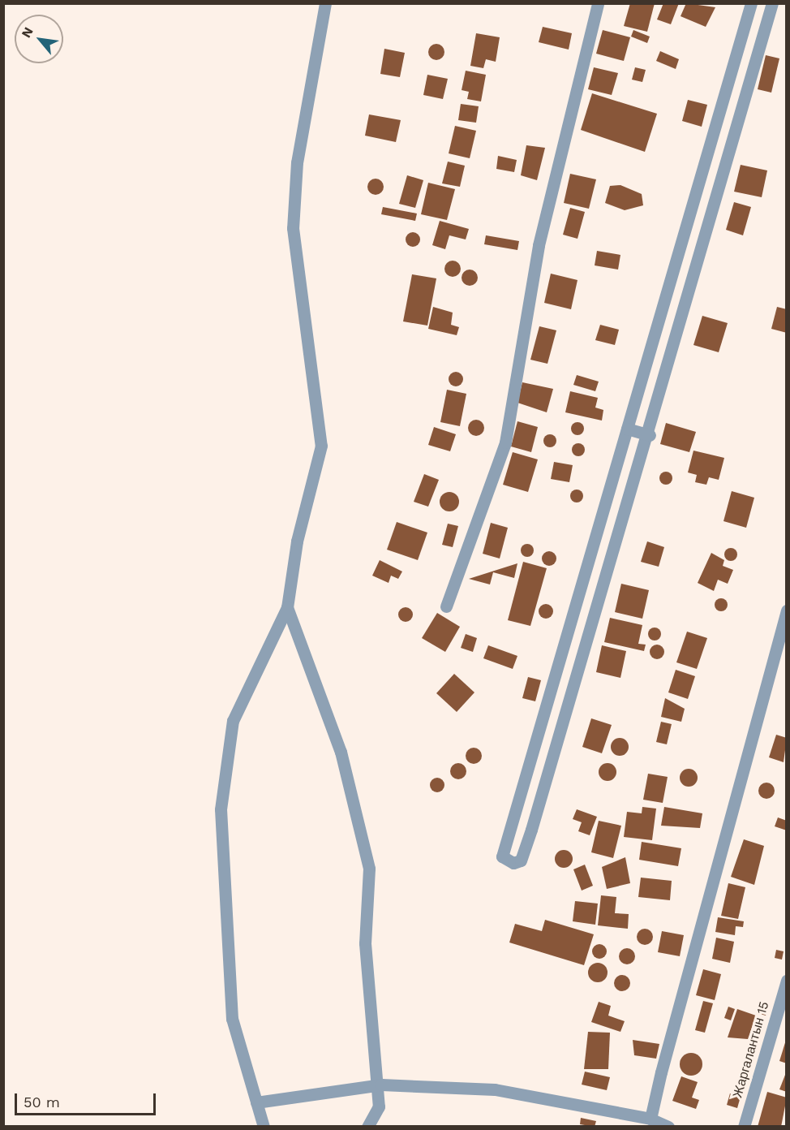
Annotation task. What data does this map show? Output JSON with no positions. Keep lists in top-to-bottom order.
{
  "streets": {
    "street": ["Жаргалантын 15"]
  },
  "scale_bar": "50 m",
  "north": "top left"
}
